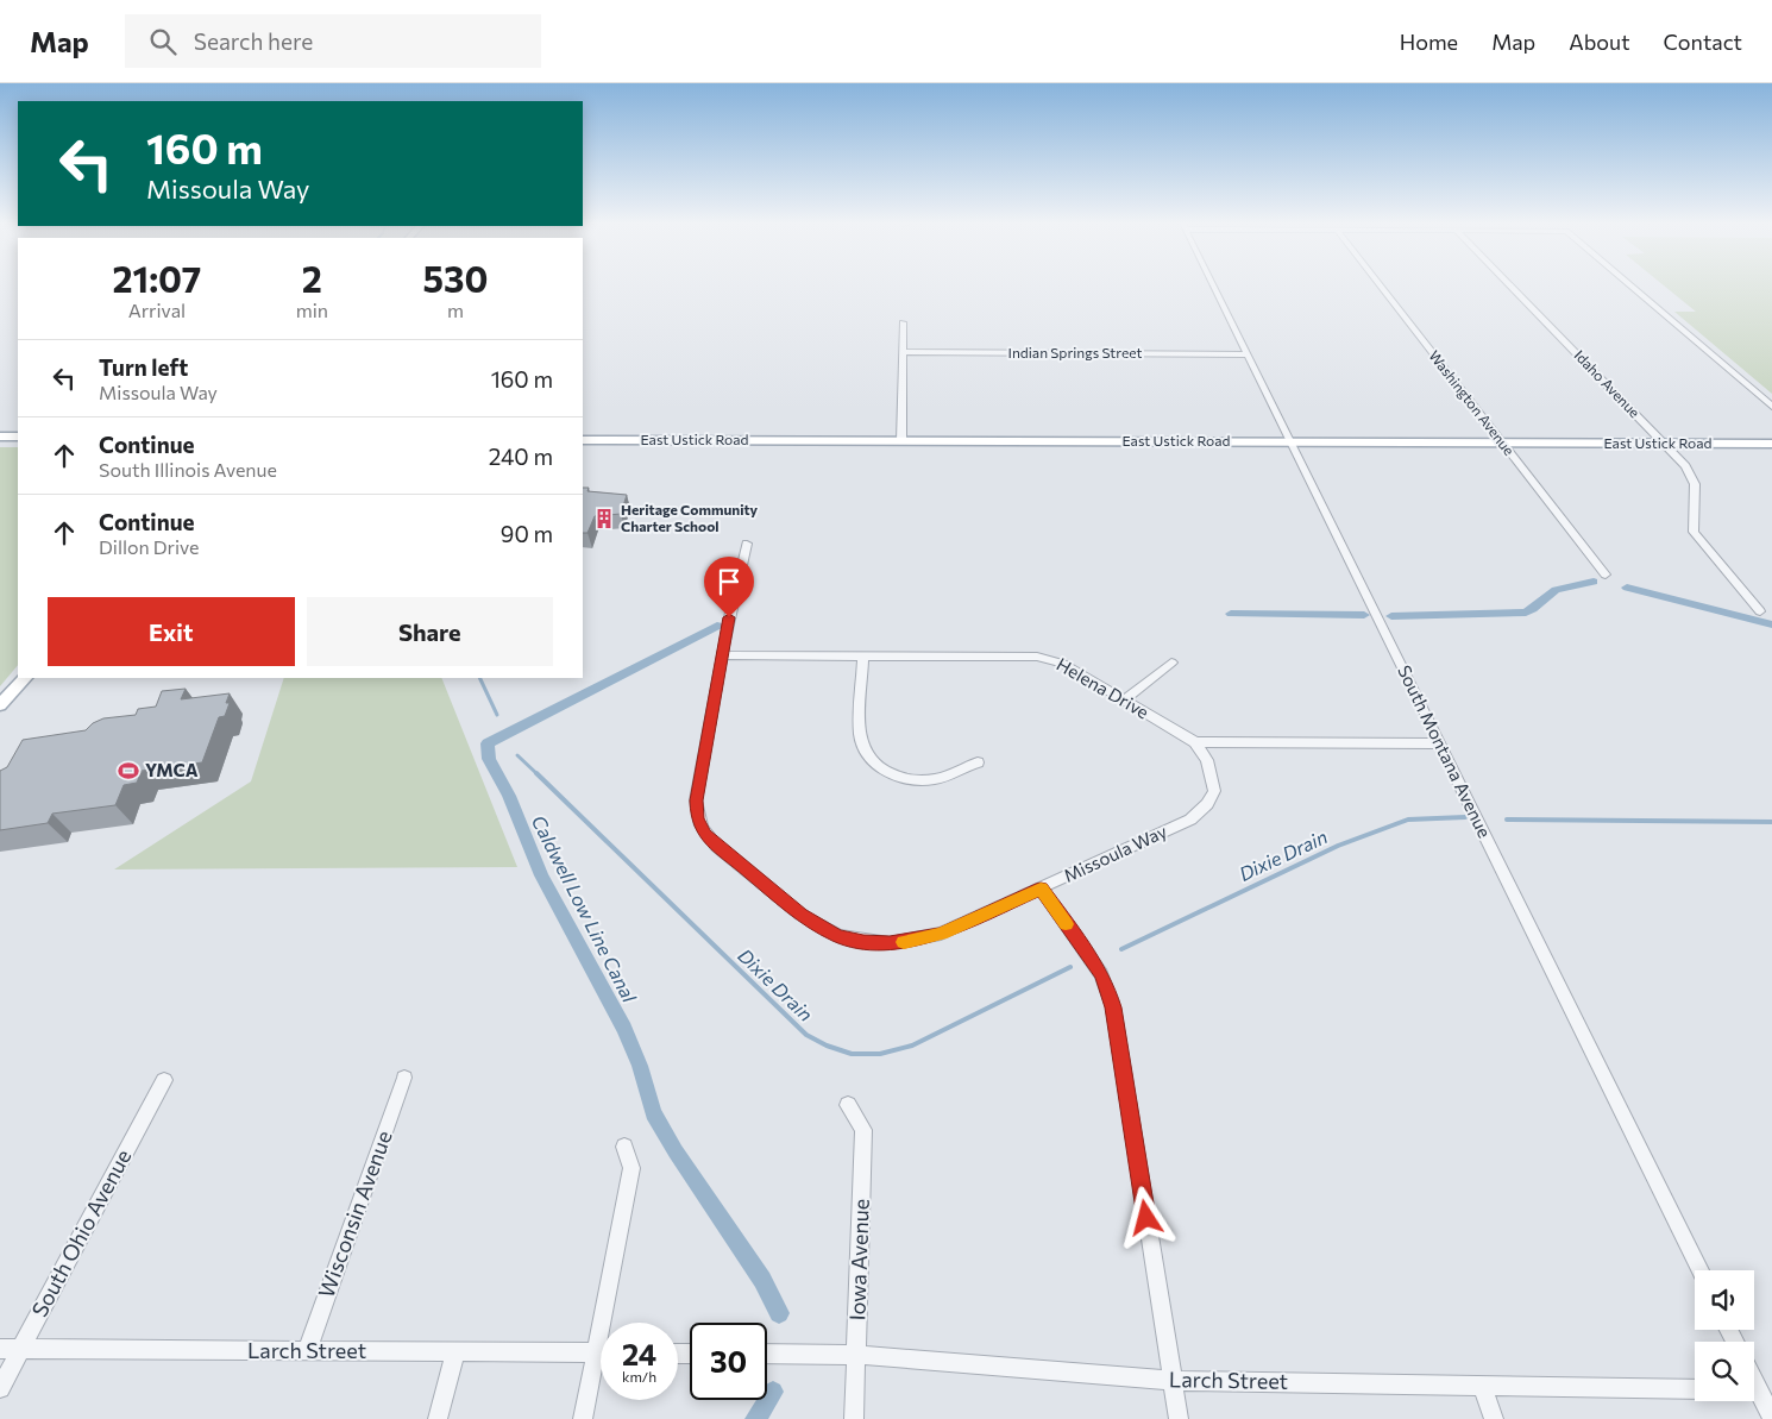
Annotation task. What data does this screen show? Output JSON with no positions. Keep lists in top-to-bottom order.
{
  "streets": {
    "main road": ["East Ustick Road"],
    "street": [
      "Indian Springs Street",
      "Idaho Avenue",
      "Washington Avenue",
      "Helena Drive",
      "South Montana Avenue",
      "Missoula Way",
      "Wisconsin Avenue",
      "South Ohio Avenue",
      "Iowa Avenue",
      "Larch Street"
    ]
  },
  "crossings": [
    ["Indian Springs Street", "South Montana Avenue"],
    ["Idaho Avenue", "East Ustick Road"],
    ["Washington Avenue", "East Ustick Road"],
    ["East Ustick Road", "South Montana Avenue"],
    ["Helena Drive", "Missoula Way"],
    ["Wisconsin Avenue", "Larch Street"],
    ["South Ohio Avenue", "Larch Street"],
    ["Iowa Avenue", "Larch Street"]
  ],
  "water": ["Dixie Drain", "Caldwell Low Line Canal"],
  "places": {
    "building": ["Heritage Community Charter School"],
    "sports": ["YMCA"]
  },
  "page": {
    "header": "Map",
    "search": "Search here",
    "nav": [
      "Home",
      "Map",
      "About",
      "Contact"
    ],
    "turn": ["160 m", "Missoula Way"],
    "eta": [
      "21:07",
      "Arrival",
      "2",
      "min",
      "530",
      "m"
    ],
    "list": [
      {
        "name": "Turn left",
        "note": "Missoula Way",
        "value": "160 m"
      },
      {
        "name": "Continue",
        "note": "South Illinois Avenue",
        "value": "240 m"
      },
      {
        "name": "Continue",
        "note": "Dillon Drive",
        "value": "90 m"
      }
    ],
    "buttons": ["Exit", "Share"],
    "speed": "24 km/h",
    "limit": "30"
  }
}
